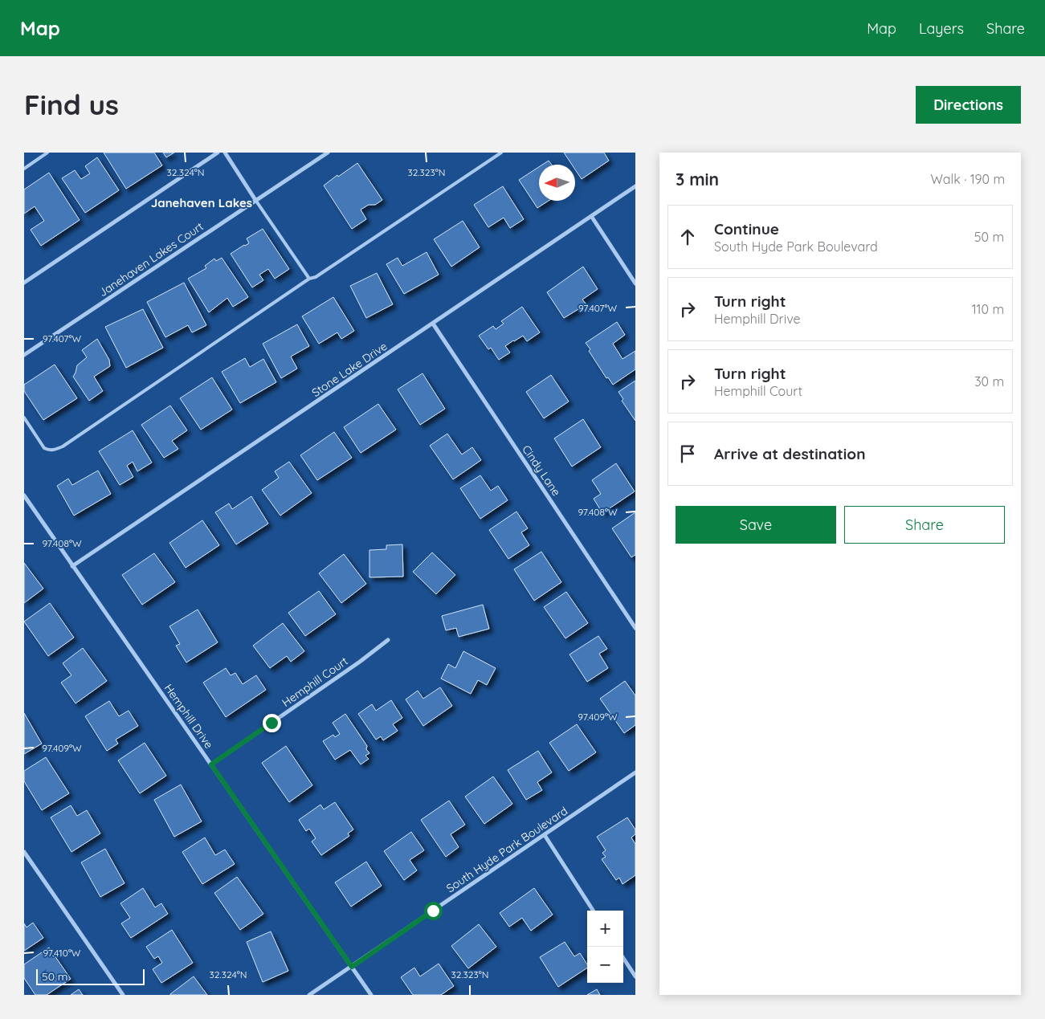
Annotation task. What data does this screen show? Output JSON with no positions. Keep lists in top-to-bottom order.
{
  "streets": {
    "street": [
      "Janehaven Lakes Court",
      "Stone Lake Drive",
      "Cindy Lane",
      "Hemphill Court",
      "Hemphill Drive",
      "South Hyde Park Boulevard"
    ]
  },
  "crossings": [
    ["Stone Lake Drive", "Cindy Lane"],
    ["Stone Lake Drive", "Hemphill Drive"],
    ["Hemphill Court", "Hemphill Drive"],
    ["Hemphill Drive", "South Hyde Park Boulevard"]
  ],
  "districts": ["Janehaven Lakes"],
  "scale_bar": "50 m",
  "north": "left",
  "page": {
    "header": "Map",
    "nav": ["Map", "Layers", "Share"],
    "buttons": [
      "Directions",
      ["Save", "Share"]
    ],
    "title": "Find us",
    "heading": ["3 min", "Walk · 190 m"],
    "list": [
      ["Continue", "South Hyde Park Boulevard", "50 m"],
      ["Turn right", "Hemphill Drive", "110 m"],
      ["Turn right", "Hemphill Court", "30 m"],
      "Arrive at destination"
    ],
    "map_buttons": ["+", "−"],
    "scale": "50 m"
  },
  "coordinates": [
    "32.324°N",
    "32.323°N",
    "97.407°W",
    "97.408°W",
    "97.409°W",
    "97.410°W"
  ]
}
